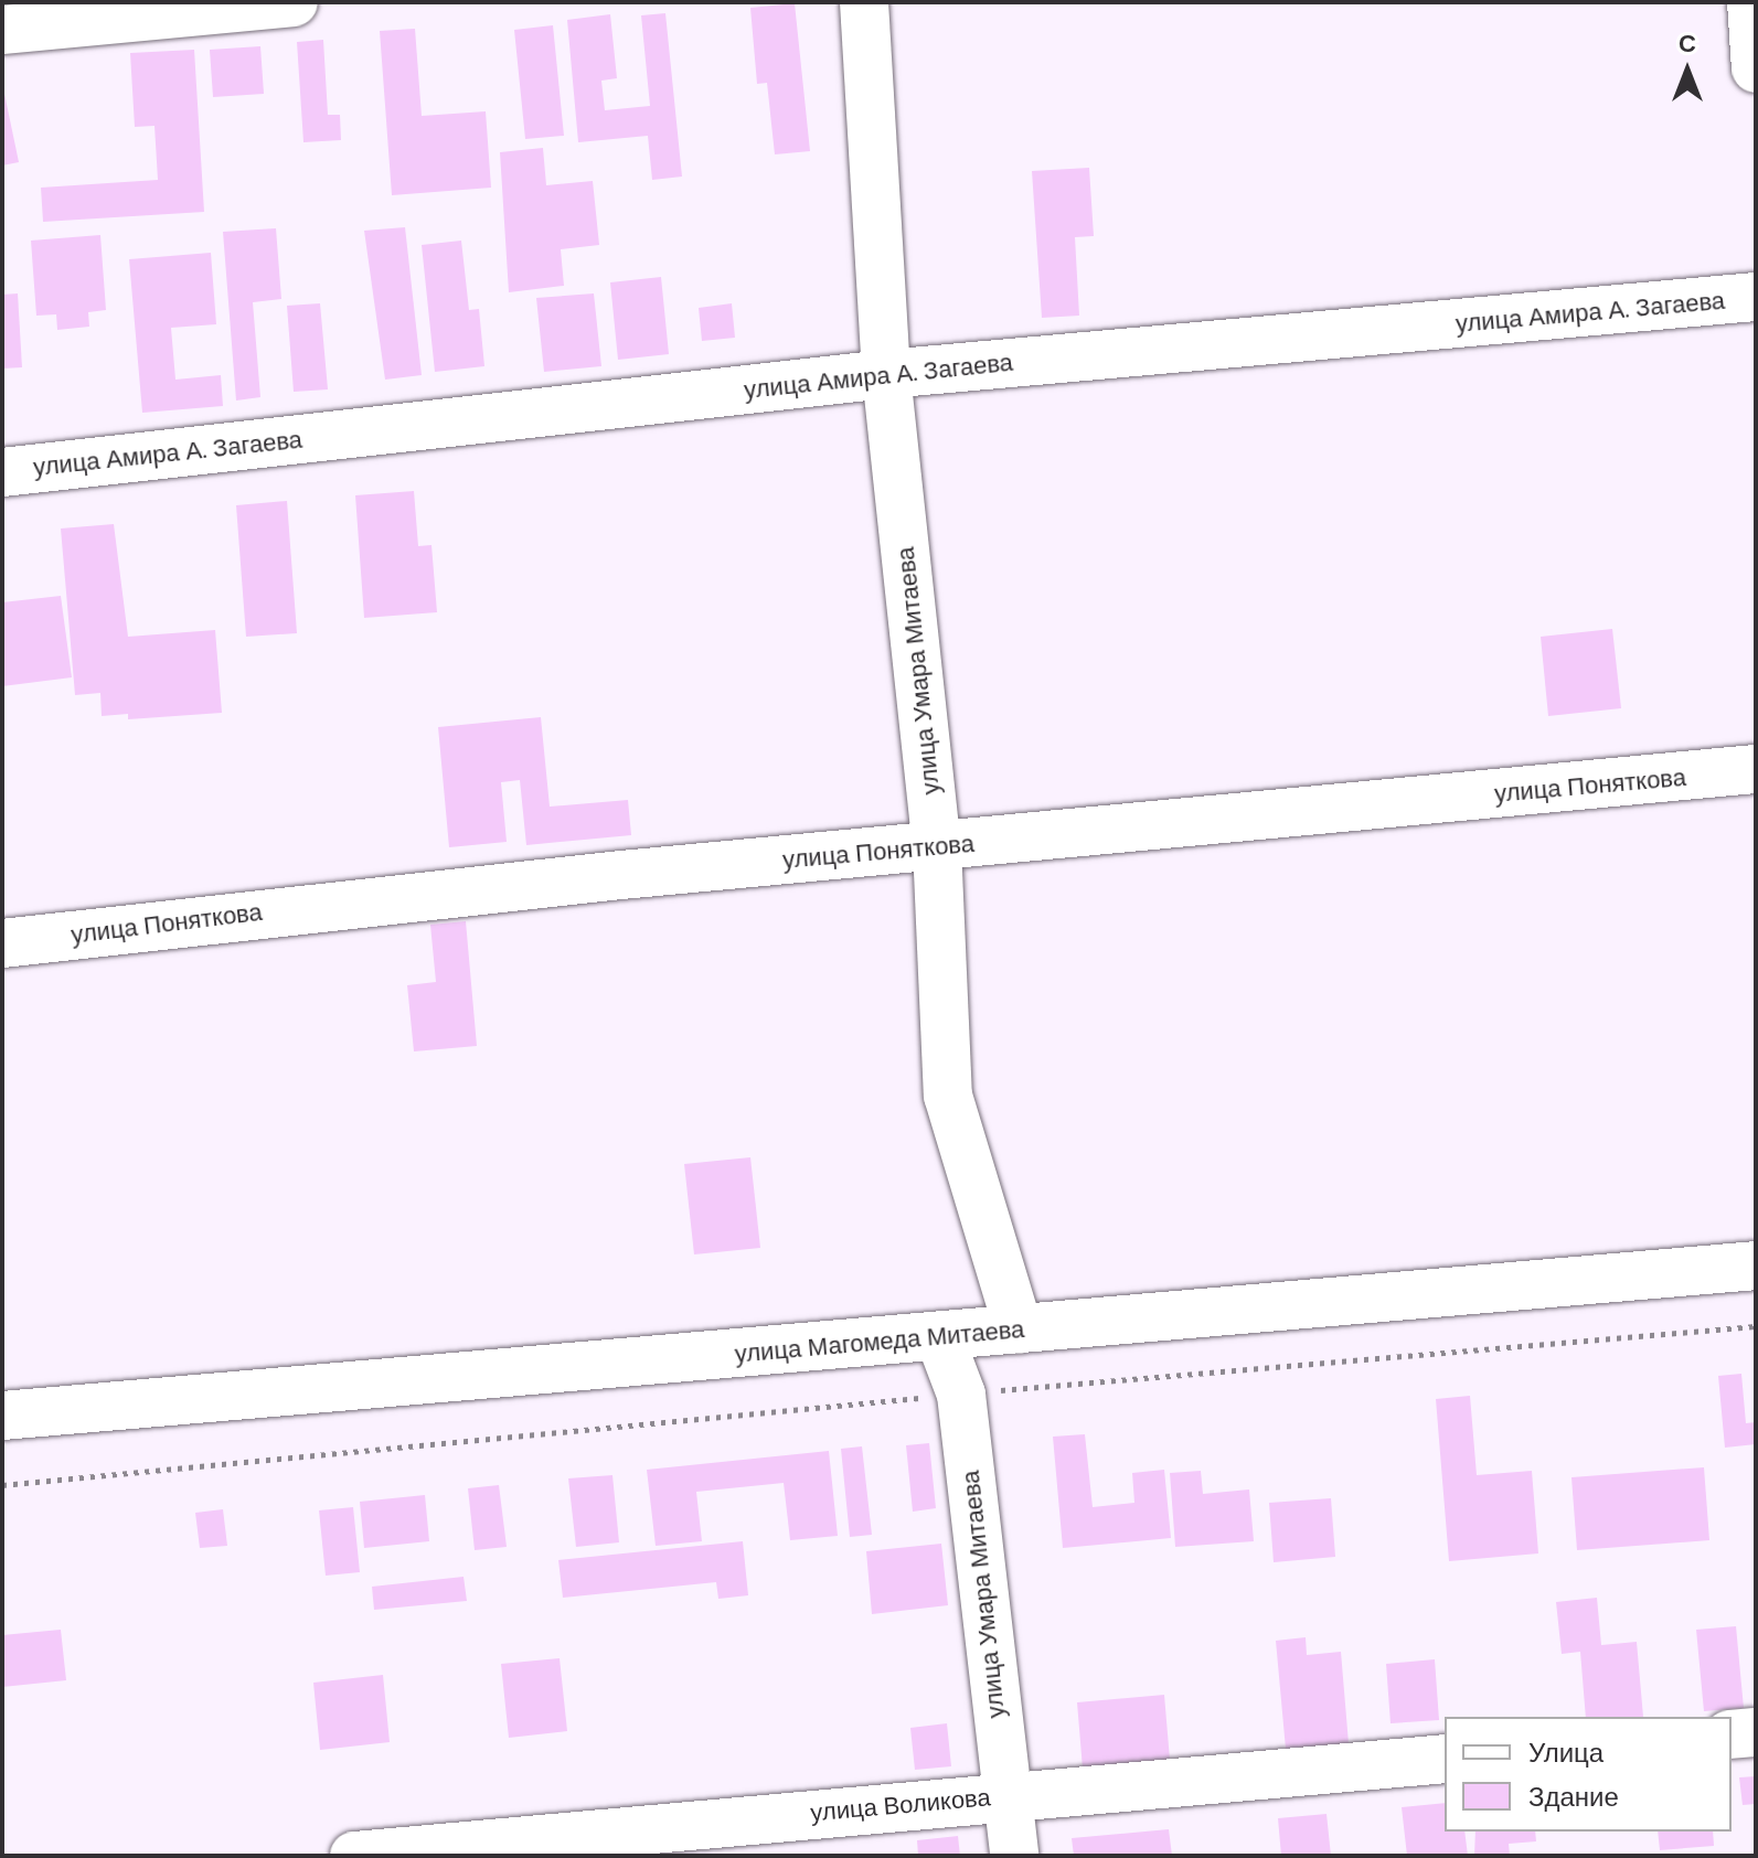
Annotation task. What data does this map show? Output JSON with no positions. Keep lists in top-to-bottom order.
{
  "streets": {
    "street": [
      "улица Амира А. Загаева",
      "улица Умара Митаева",
      "улица Поняткова",
      "улица Магомеда Митаева",
      "улица Воликова"
    ]
  },
  "crossings": [
    ["улица Амира А. Загаева", "улица Умара Митаева"],
    ["улица Умара Митаева", "улица Поняткова"],
    ["улица Умара Митаева", "улица Магомеда Митаева"],
    ["улица Умара Митаева", "улица Воликова"]
  ],
  "legend": ["Улица", "Здание"],
  "north": "top"
}
